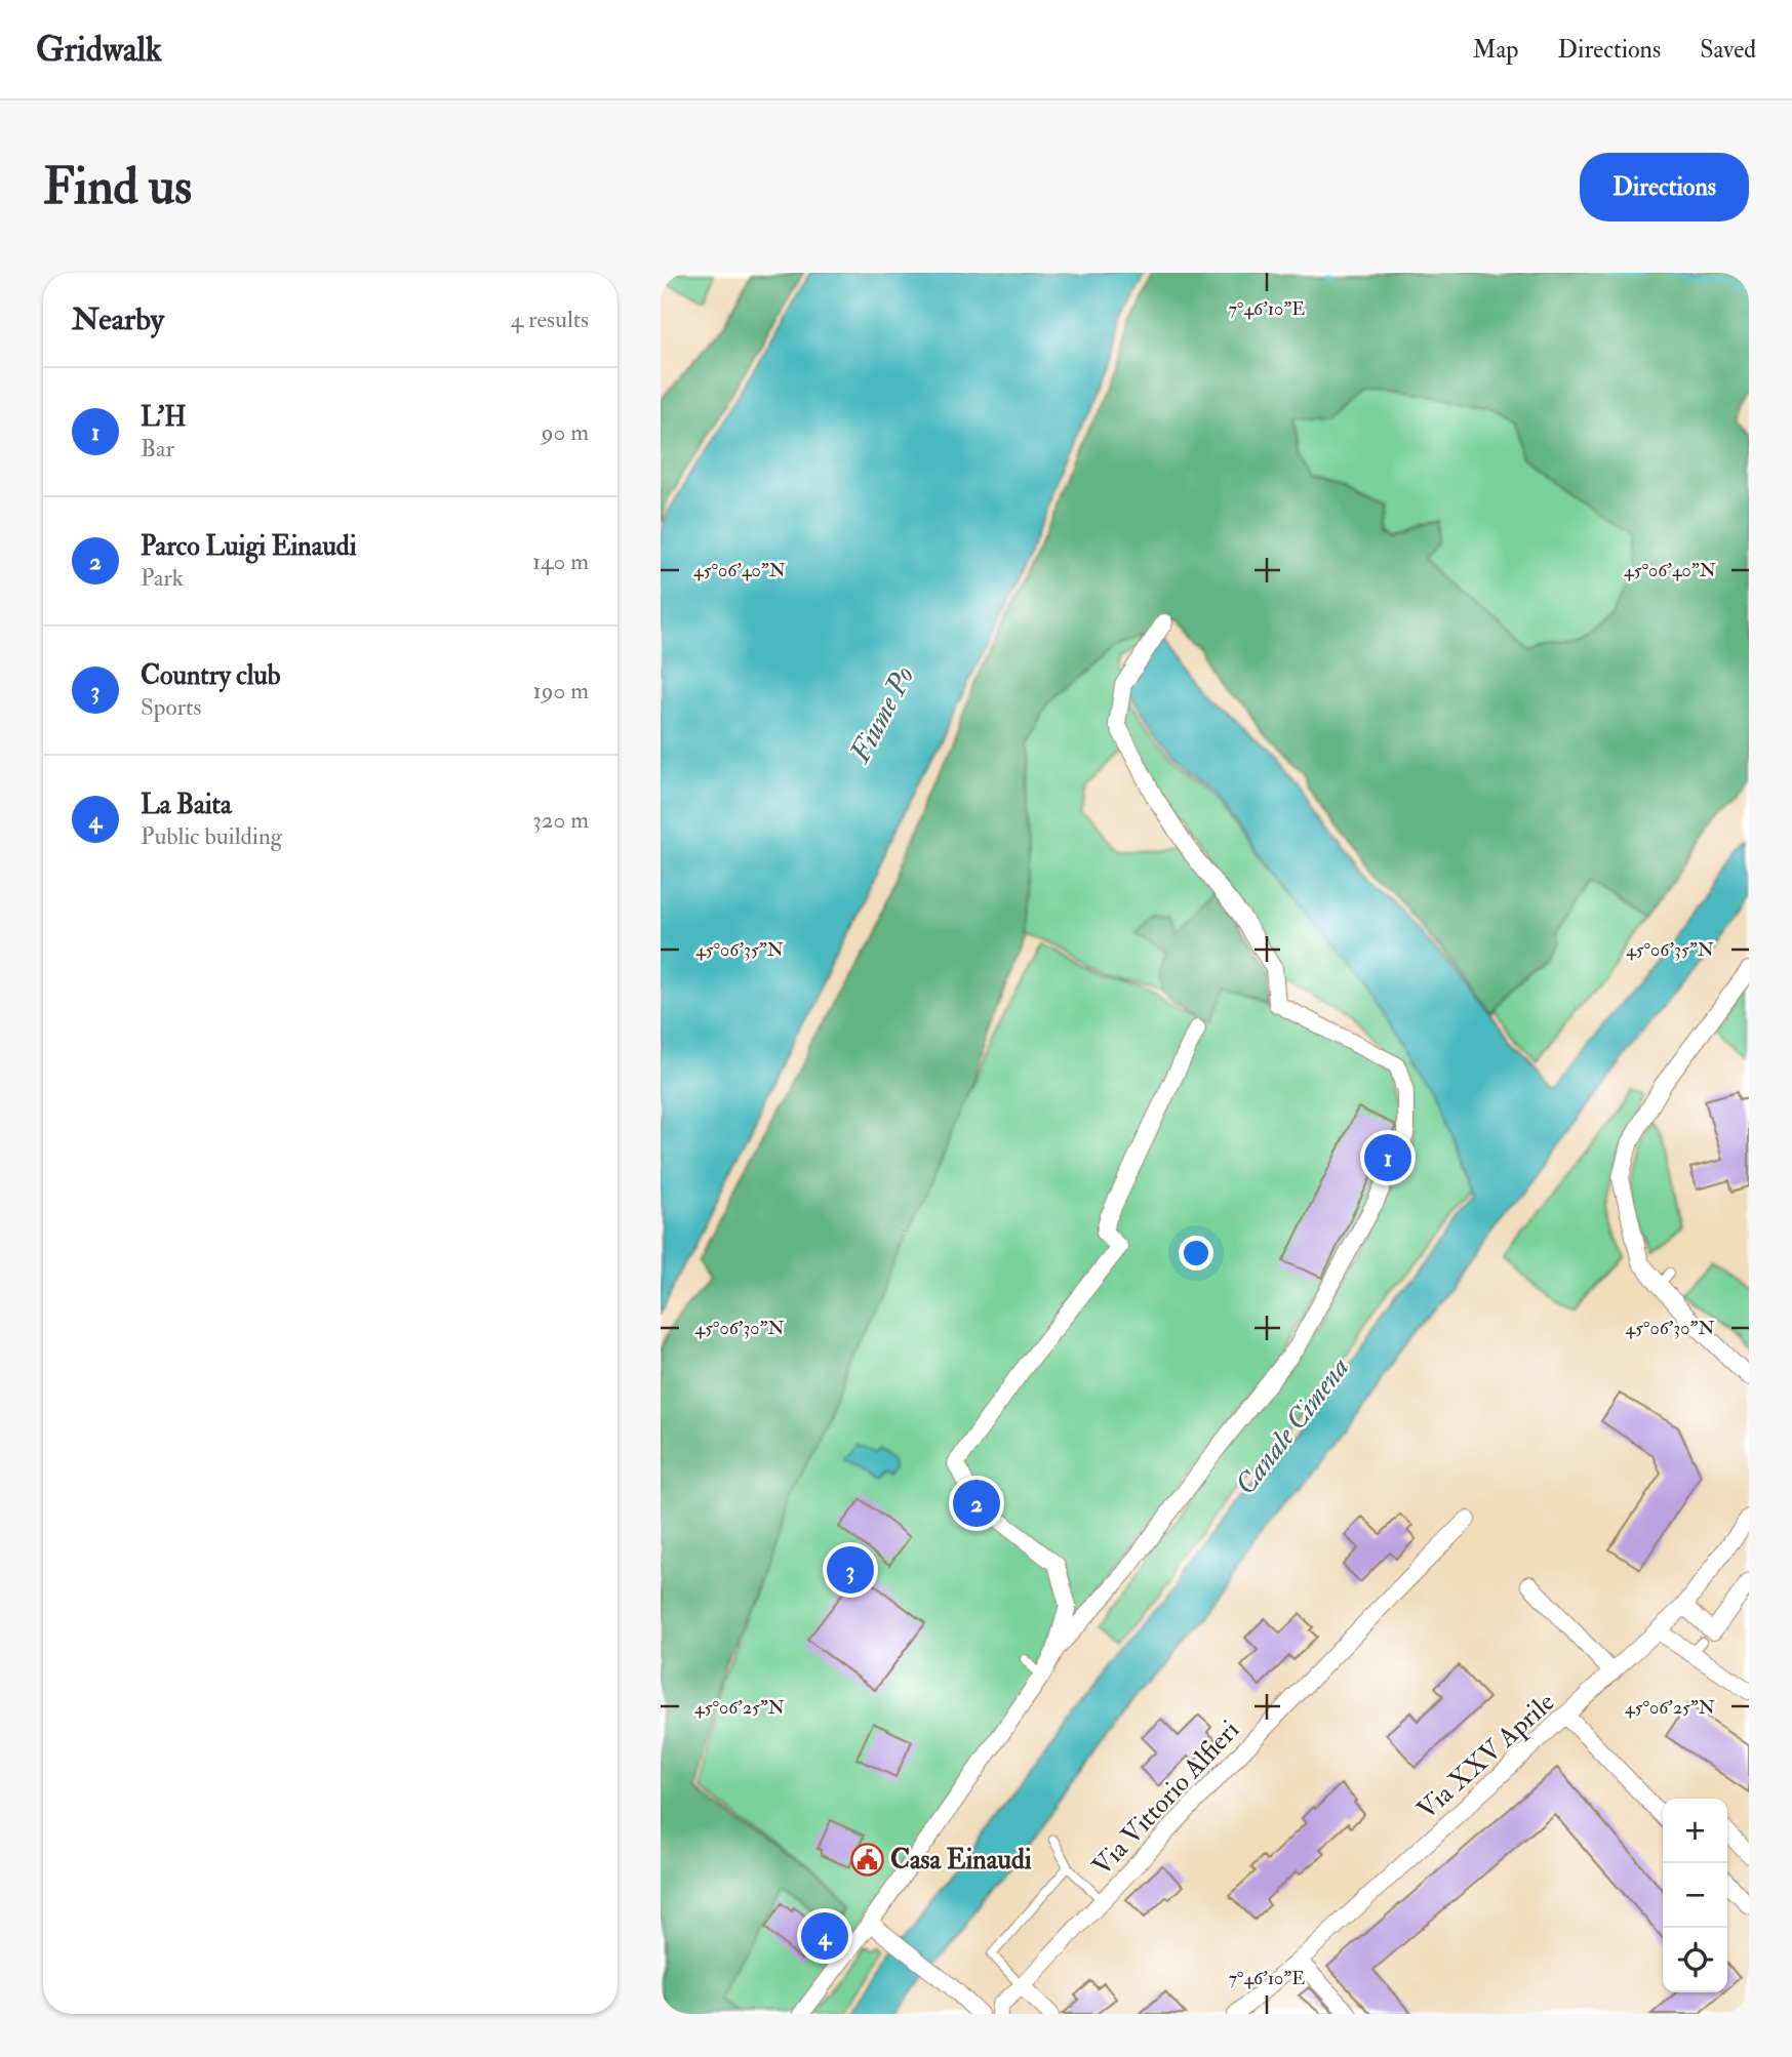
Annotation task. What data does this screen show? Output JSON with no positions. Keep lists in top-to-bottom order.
{
  "streets": {
    "street": ["Via XXV Aprile", "Via Vittorio Alfieri"]
  },
  "water": ["Fiume Po", "Canale Cimena"],
  "places": {
    "public building": ["Casa Einaudi"]
  },
  "page": {
    "header": "Gridwalk",
    "nav": ["Map", "Directions", "Saved"],
    "buttons": "Directions",
    "title": "Find us",
    "heading": ["Nearby", "4 results"],
    "list": [
      {
        "mark": "1",
        "name": "L'H",
        "note": "Bar",
        "value": "90 m"
      },
      {
        "mark": "2",
        "name": "Parco Luigi Einaudi",
        "note": "Park",
        "value": "140 m"
      },
      {
        "mark": "3",
        "name": "Country club",
        "note": "Sports",
        "value": "190 m"
      },
      {
        "mark": "4",
        "name": "La Baita",
        "note": "Public building",
        "value": "320 m"
      }
    ],
    "pins": [
      "1",
      "2",
      "3",
      "4"
    ],
    "map_buttons": ["+", "−"]
  },
  "coordinates": [
    "7°46'10\"E",
    "45°06'40\"N",
    "45°06'35\"N",
    "45°06'30\"N",
    "45°06'25\"N"
  ]
}
